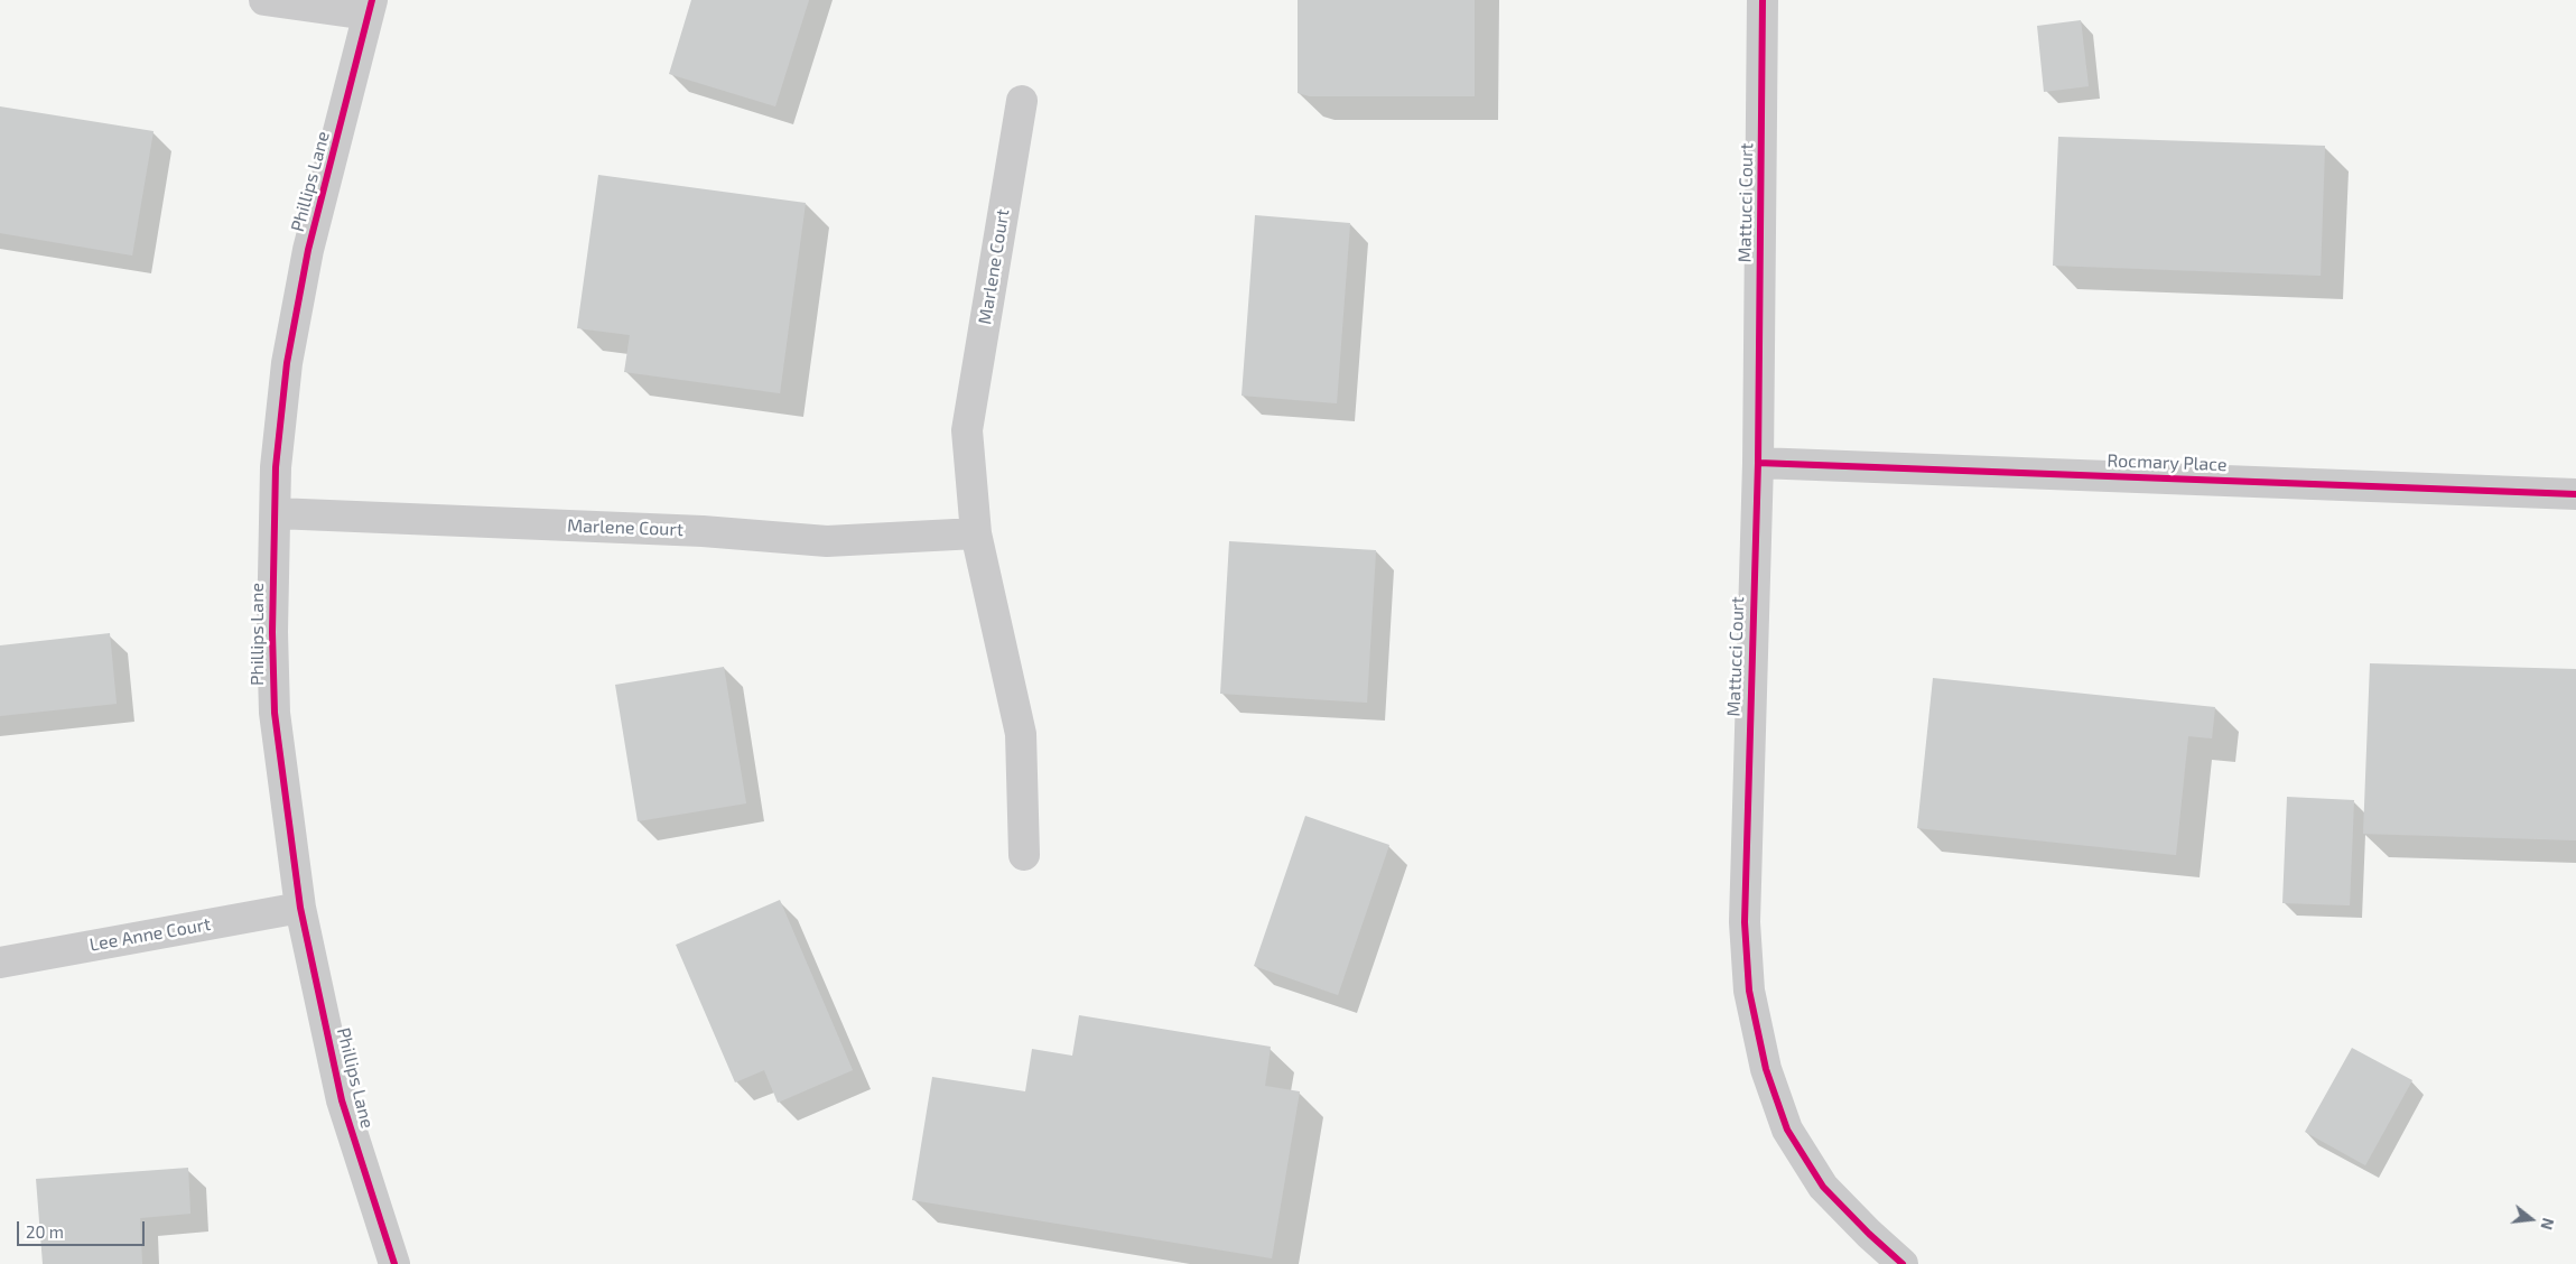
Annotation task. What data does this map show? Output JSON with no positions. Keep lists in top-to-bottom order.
{
  "streets": {
    "street": [
      "Phillips Lane",
      "Mattucci Court",
      "Marlene Court",
      "Rocmary Place",
      "Lee Anne Court"
    ]
  },
  "crossings": [
    ["Phillips Lane", "Marlene Court"],
    ["Phillips Lane", "Lee Anne Court"],
    ["Mattucci Court", "Rocmary Place"]
  ],
  "scale_bar": "20 m",
  "north": "right"
}
